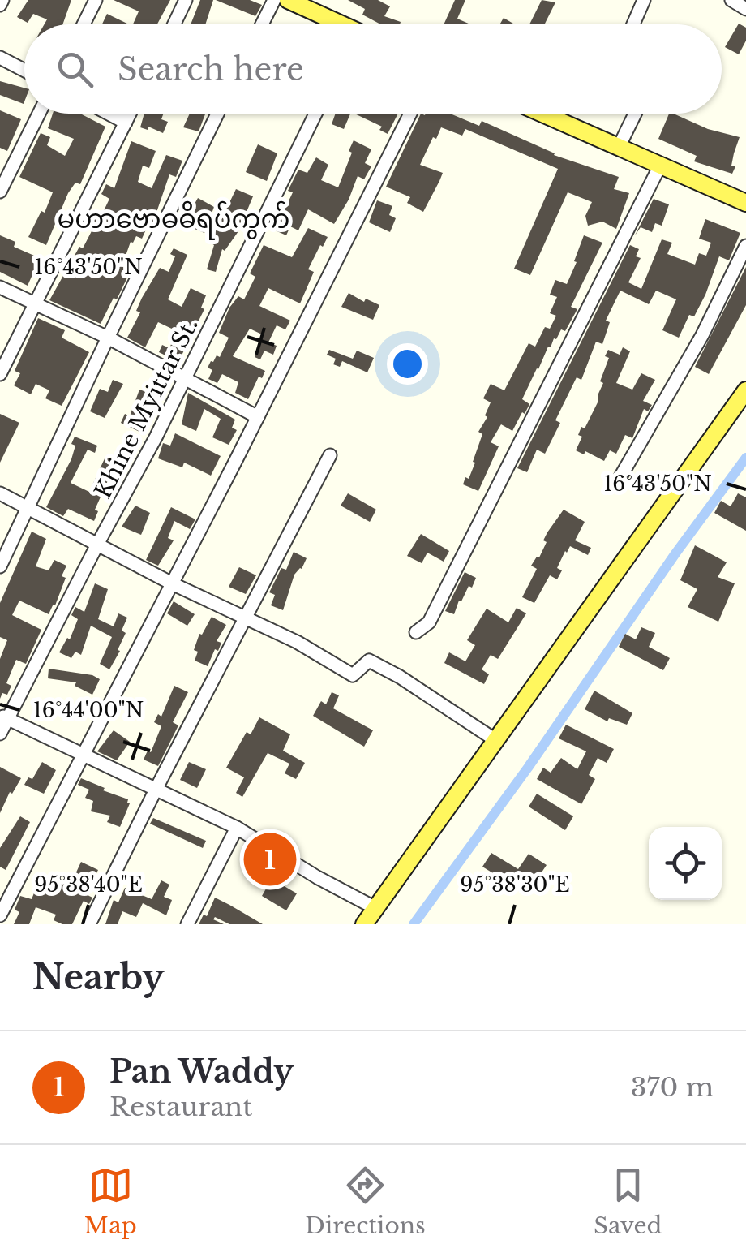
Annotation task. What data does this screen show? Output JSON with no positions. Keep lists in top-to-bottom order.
{
  "streets": {
    "street": ["Khine Myittar St."]
  },
  "districts": ["မဟာဗောဓဓိရပ်ကွက်"],
  "page": {
    "search": "Search here",
    "pins": "1",
    "heading": "Nearby",
    "list": [
      {
        "mark": "1",
        "name": "Pan Waddy",
        "note": "Restaurant",
        "value": "370 m"
      }
    ],
    "nav": ["Map", "Directions", "Saved"]
  },
  "coordinates": [
    "16°43'50\"N",
    "16°44'00\"N",
    "95°38'40\"E",
    "95°38'30\"E"
  ]
}
